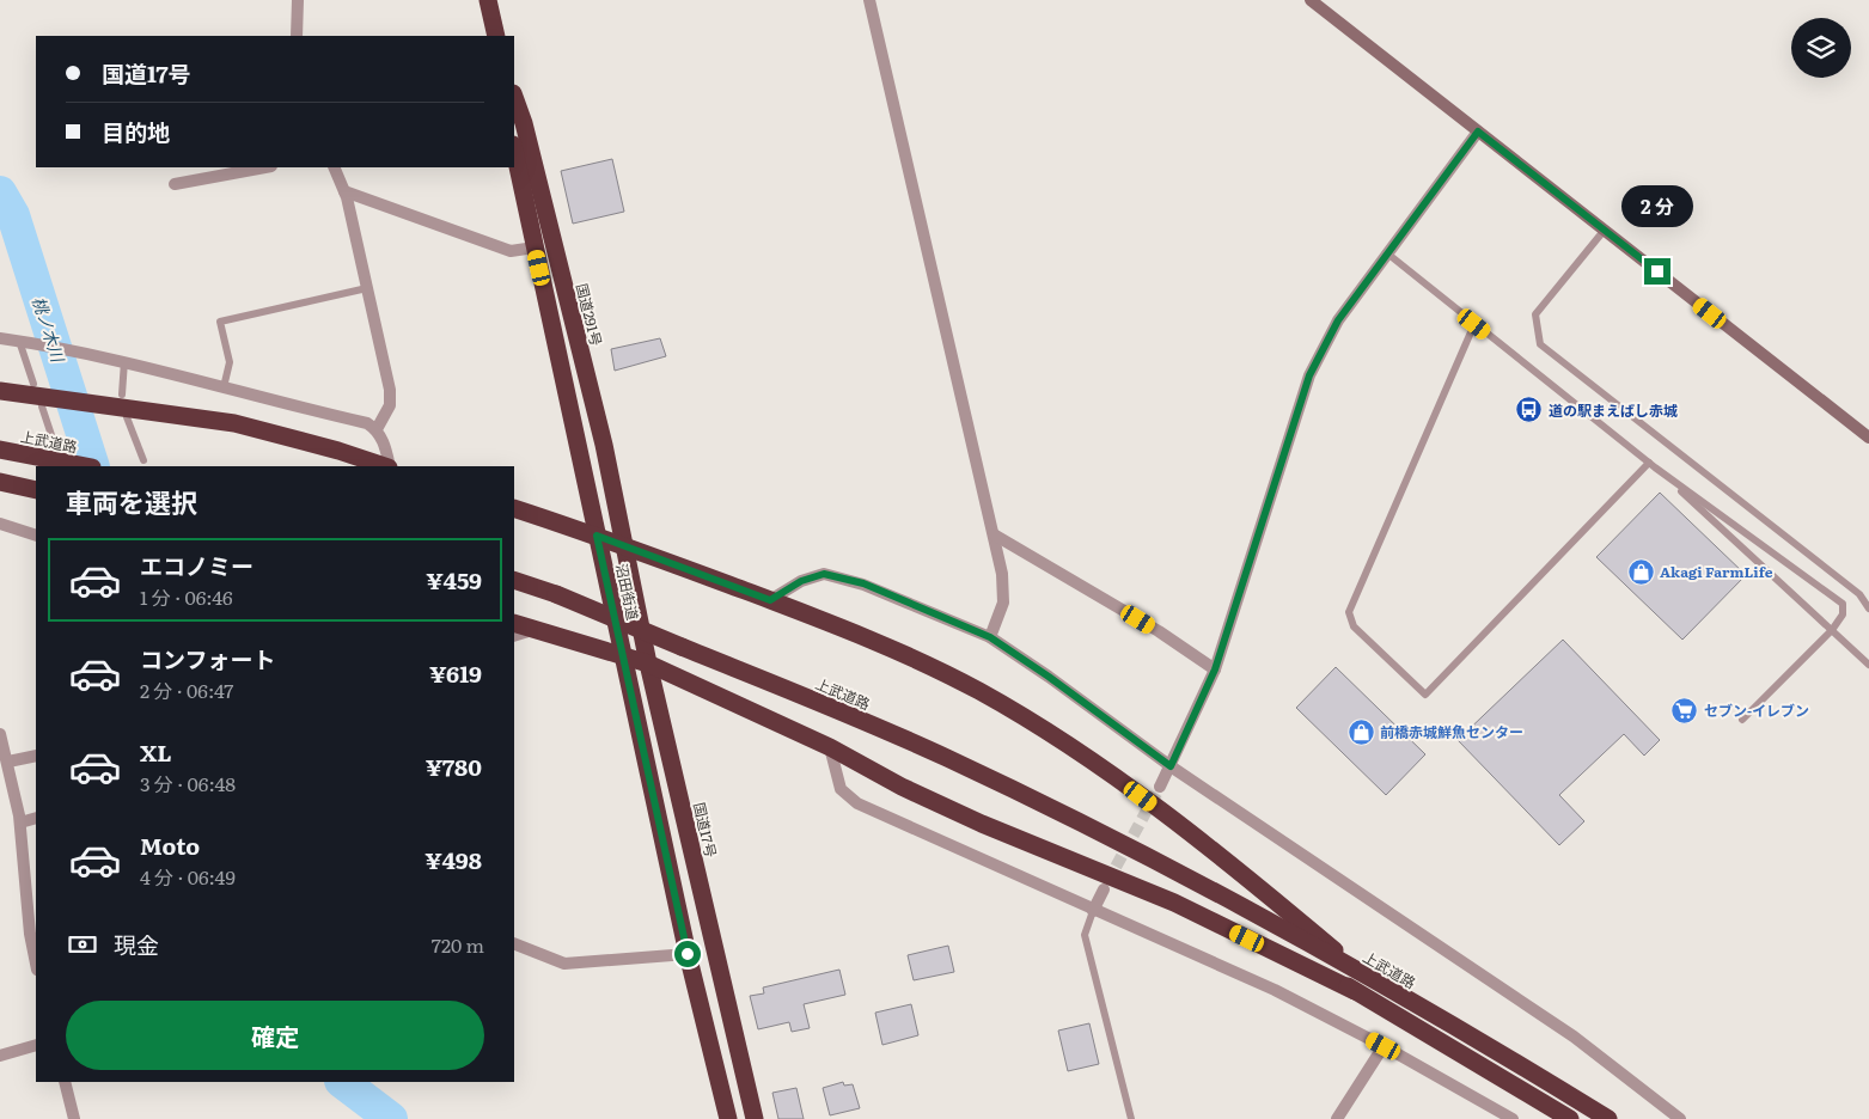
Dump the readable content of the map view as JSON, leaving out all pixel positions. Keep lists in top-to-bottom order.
{
  "streets": {
    "highway": [
      "国道291号",
      "上武道路",
      "沼田街道",
      "国道17号"
    ]
  },
  "crossings": [
    ["国道291号", "国道17号"]
  ],
  "water": ["桃ノ木川"],
  "places": {
    "bus stop": ["道の駅まえばし赤城"],
    "shop": ["Akagi FarmLife", "前橋赤城鮮魚センター"],
    "supermarket": ["セブン-イレブン"]
  },
  "page": {
    "banner": ["国道17号", "目的地"],
    "bubble": "2 分",
    "heading": "車両を選択",
    "list": [
      {
        "name": "エコノミー",
        "note": "1 分 · 06:46",
        "value": "¥459"
      },
      {
        "name": "コンフォート",
        "note": "2 分 · 06:47",
        "value": "¥619"
      },
      {
        "name": "XL",
        "note": "3 分 · 06:48",
        "value": "¥780"
      },
      {
        "name": "Moto",
        "note": "4 分 · 06:49",
        "value": "¥498"
      }
    ],
    "pay": ["現金", "720 m"],
    "buttons": "確定"
  }
}
